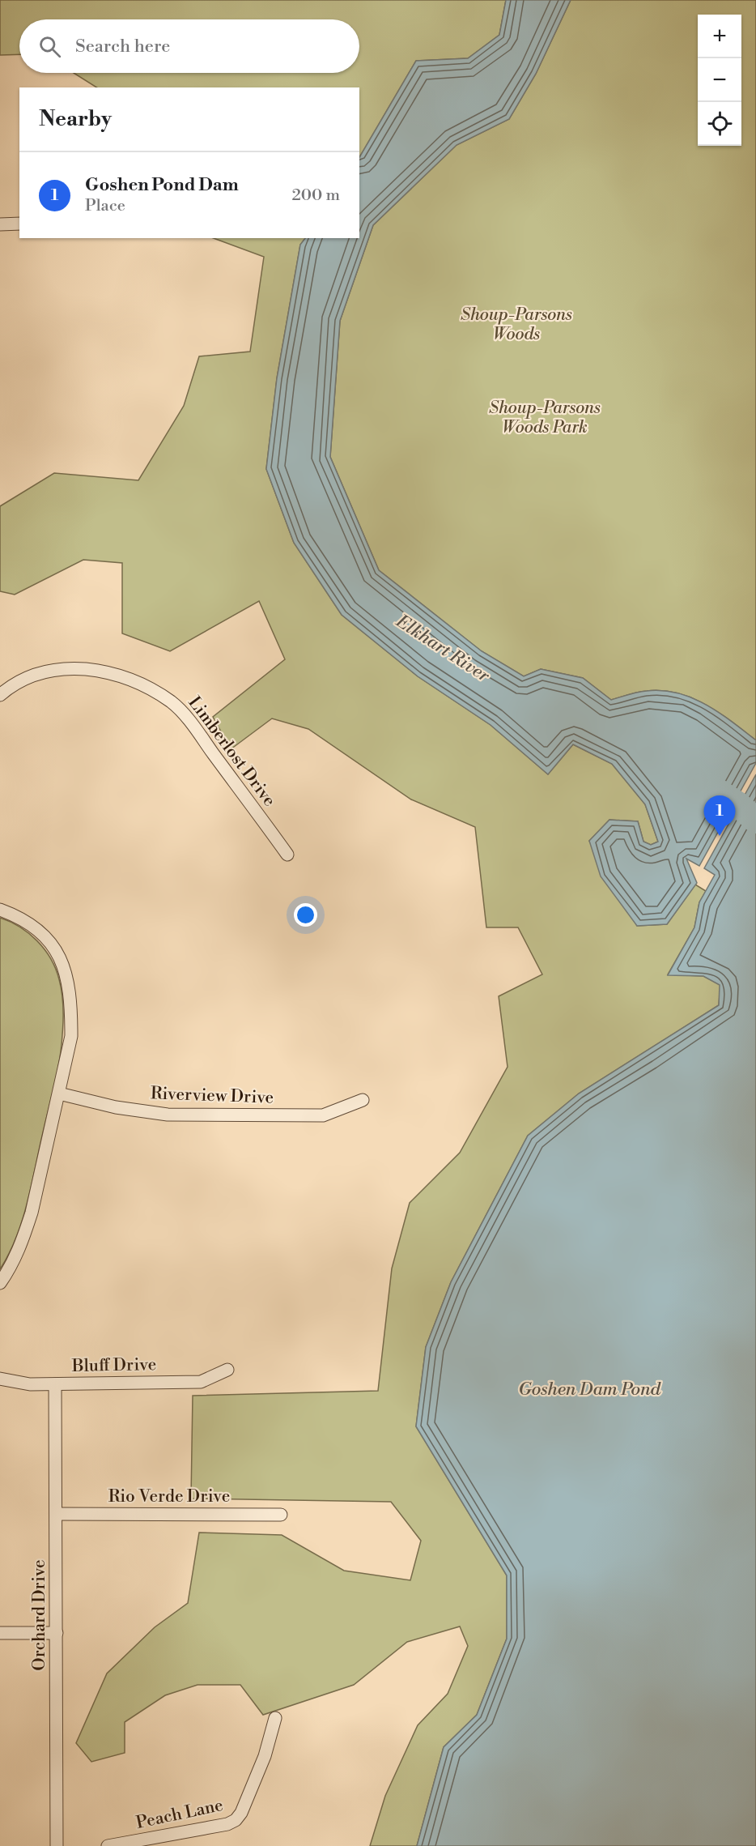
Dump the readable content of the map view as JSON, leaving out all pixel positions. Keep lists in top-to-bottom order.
{
  "streets": {
    "street": [
      "Limberlost Drive",
      "Riverview Drive",
      "Bluff Drive",
      "Rio Verde Drive",
      "Orchard Drive",
      "Peach Lane"
    ]
  },
  "crossings": [
    ["Bluff Drive", "Orchard Drive"],
    ["Rio Verde Drive", "Orchard Drive"]
  ],
  "water": ["Elkhart River", "Goshen Dam Pond"],
  "parks": ["Shoup-Parsons Woods", "Shoup-Parsons Woods Park"],
  "page": {
    "map_buttons": ["+", "−"],
    "search": "Search here",
    "heading": "Nearby",
    "list": [
      {
        "mark": "1",
        "name": "Goshen Pond Dam",
        "note": "Place",
        "value": "200 m"
      }
    ],
    "pins": "1"
  }
}
